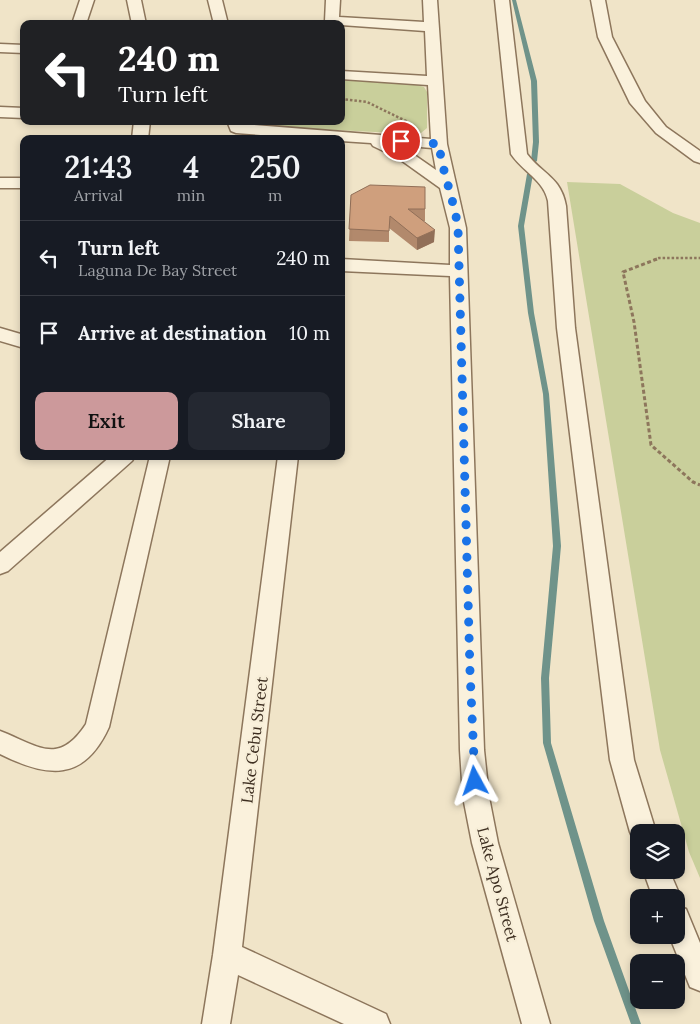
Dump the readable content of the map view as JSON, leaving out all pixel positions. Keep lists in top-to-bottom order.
{
  "streets": {
    "street": ["Lake Cebu Street", "Lake Apo Street"]
  },
  "page": {
    "turn": ["240 m", "Turn left"],
    "eta": [
      "21:43",
      "Arrival",
      "4",
      "min",
      "250",
      "m"
    ],
    "list": [
      {
        "name": "Turn left",
        "note": "Laguna De Bay Street",
        "value": "240 m"
      },
      {
        "name": "Arrive at destination",
        "value": "10 m"
      }
    ],
    "buttons": ["Exit", "Share"],
    "map_buttons": ["+", "−"]
  }
}
